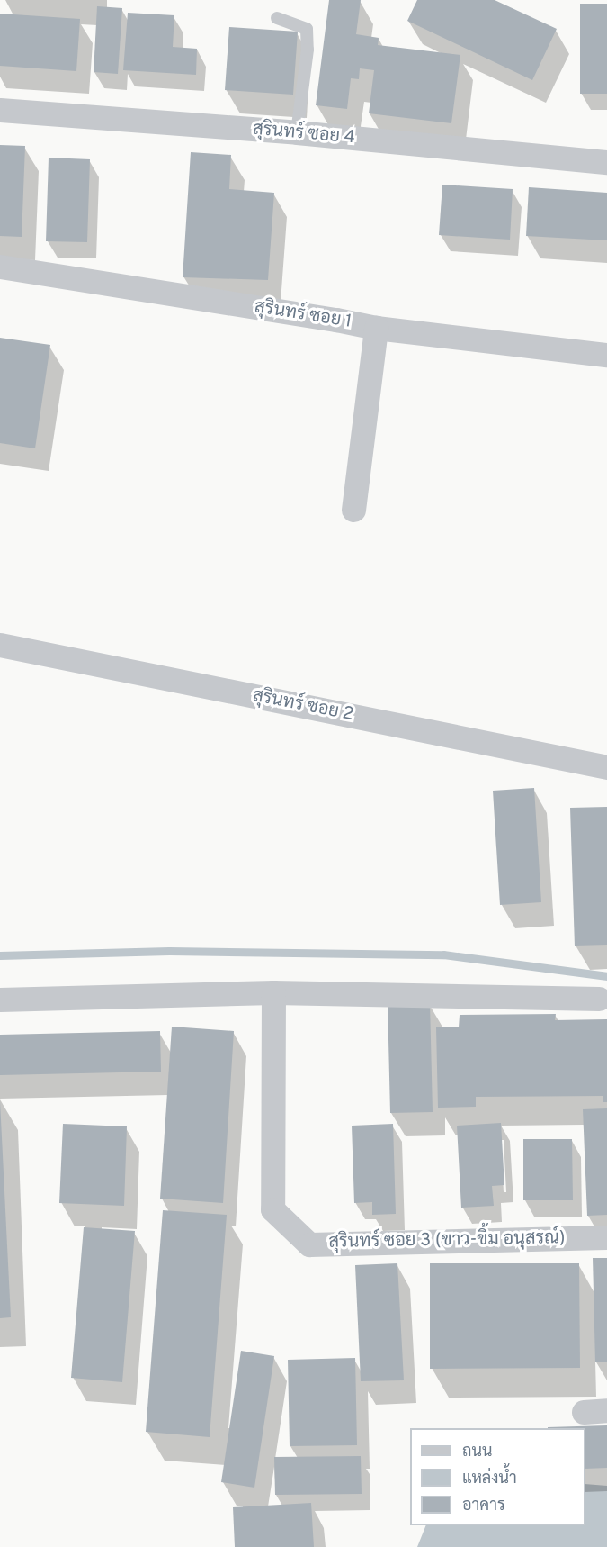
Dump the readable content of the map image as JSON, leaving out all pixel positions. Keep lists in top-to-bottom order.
{
  "streets": {
    "street": [
      "สุรินทร์ ซอย 4",
      "สุรินทร์ ซอย 1",
      "สุรินทร์ ซอย 2",
      "สุรินทร์ ซอย 3 (ขาว-ขิ้ม อนุสรณ์)"
    ]
  },
  "legend": ["ถนน", "แหล่งน้ำ", "อาคาร"]
}
